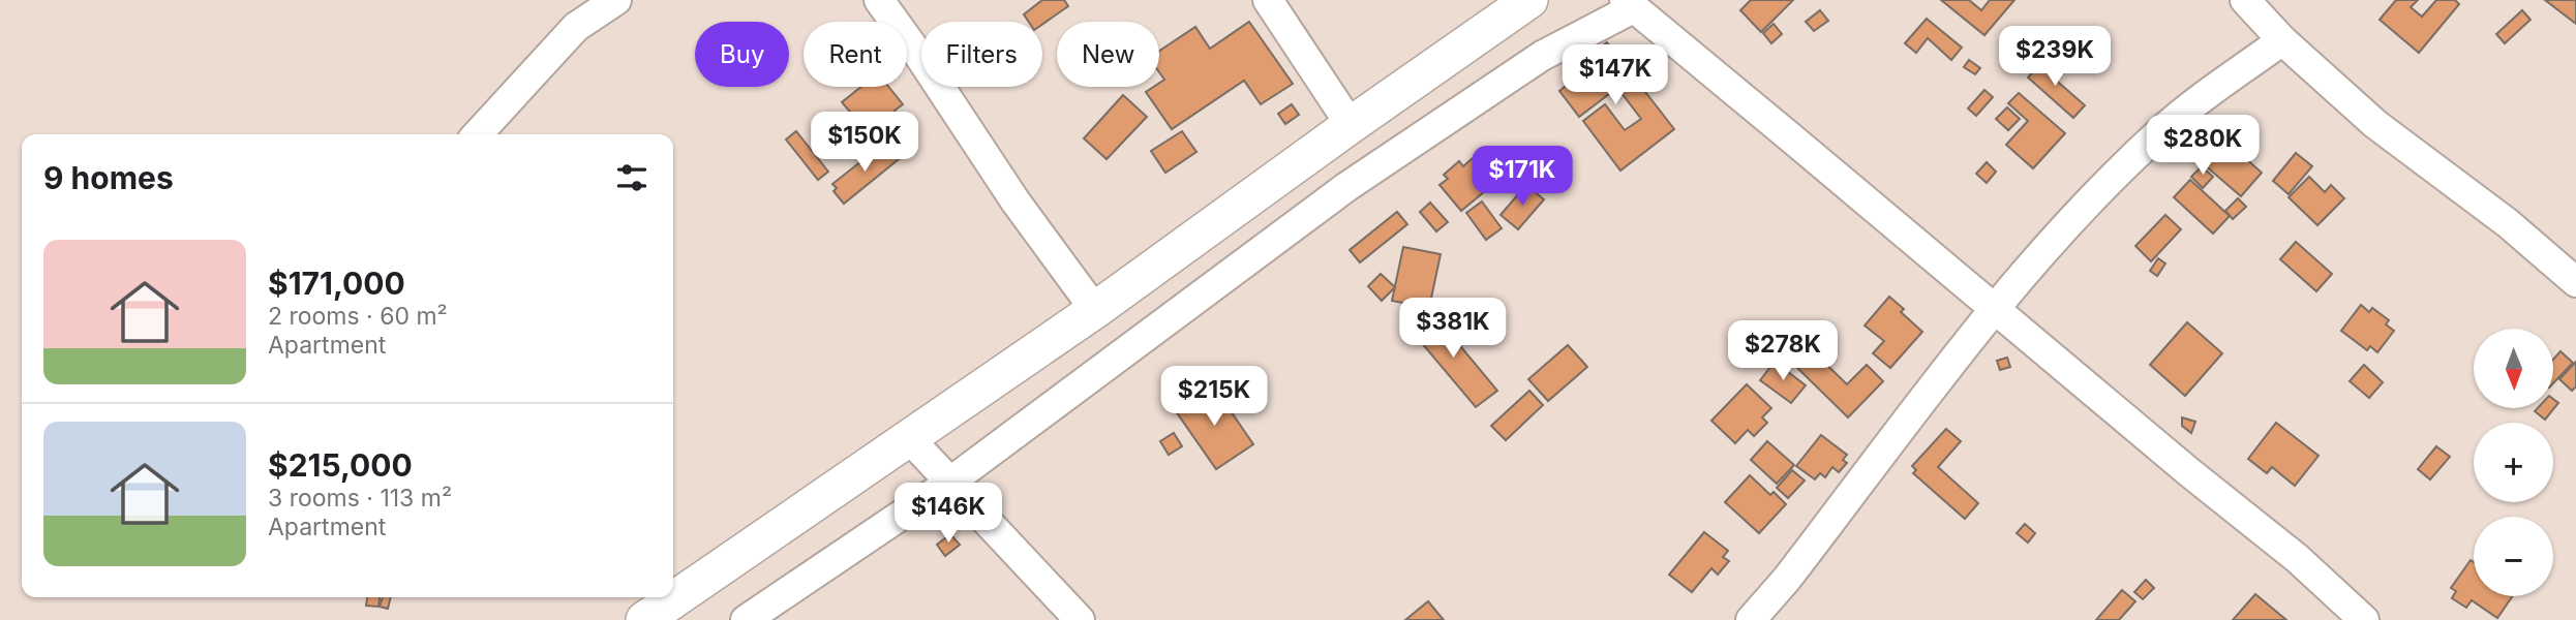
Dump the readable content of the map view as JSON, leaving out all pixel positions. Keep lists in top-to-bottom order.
{
  "north": "bottom",
  "page": {
    "chip": [
      "Buy",
      "Rent",
      "Filters",
      "New"
    ],
    "price": [
      "$239K",
      "$147K",
      "$150K",
      "$280K",
      "$171K",
      "$381K",
      "$278K",
      "$215K",
      "$146K"
    ],
    "heading": "9 homes",
    "list": [
      {
        "name": "$171,000",
        "note": "2 rooms · 60 m² · Apartment"
      },
      {
        "name": "$215,000",
        "note": "3 rooms · 113 m² · Apartment"
      }
    ],
    "map_buttons": ["+", "−"]
  }
}
